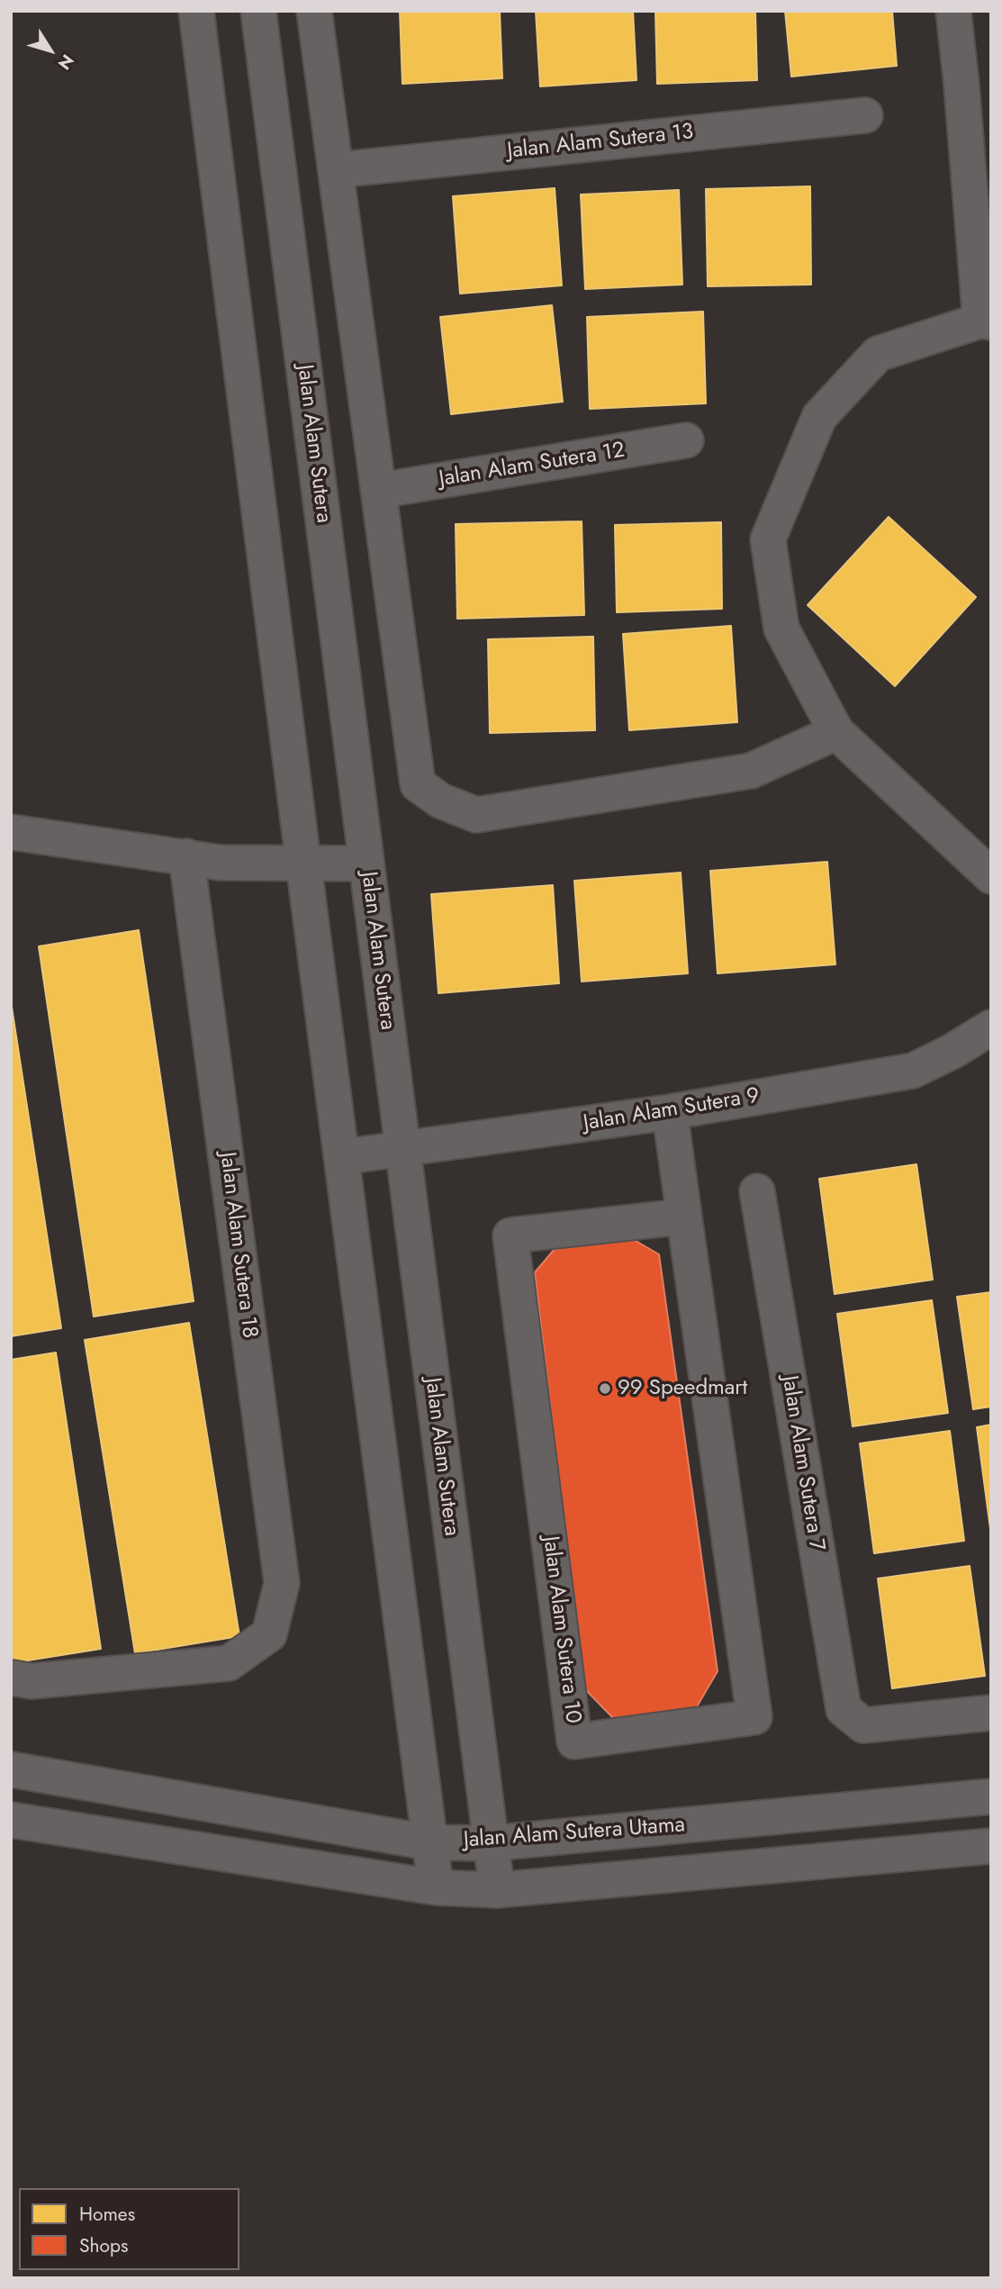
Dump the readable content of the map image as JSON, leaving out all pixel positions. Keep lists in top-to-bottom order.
{
  "streets": {
    "street": [
      "Jalan Alam Sutera 13",
      "Jalan Alam Sutera",
      "Jalan Alam Sutera 12",
      "Jalan Alam Sutera 9",
      "Jalan Alam Sutera 18",
      "Jalan Alam Sutera 7",
      "Jalan Alam Sutera 10",
      "Jalan Alam Sutera Utama"
    ]
  },
  "crossings": [
    ["Jalan Alam Sutera", "Jalan Alam Sutera 9"],
    ["Jalan Alam Sutera", "Jalan Alam Sutera Utama"],
    ["Jalan Alam Sutera 9", "Jalan Alam Sutera 10"]
  ],
  "places": ["99 Speedmart"],
  "legend": ["Homes", "Shops"],
  "north": "bottom right"
}
